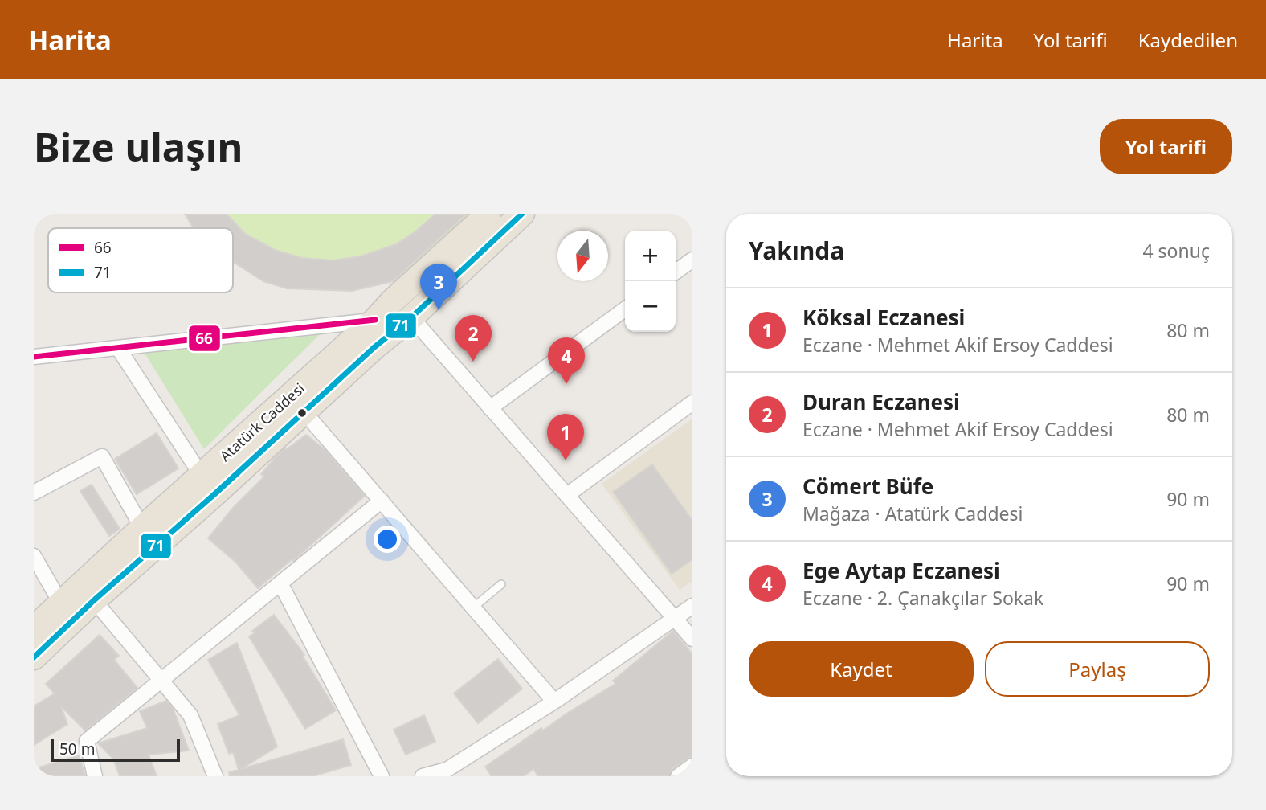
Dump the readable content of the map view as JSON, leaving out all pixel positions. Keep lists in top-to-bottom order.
{
  "streets": {
    "highway": ["Atatürk Caddesi"]
  },
  "lines": ["transit line 71", "transit line 66"],
  "legend": ["66", "71"],
  "scale_bar": "50 m",
  "north": "bottom",
  "page": {
    "header": "Harita",
    "nav": ["Harita", "Yol tarifi", "Kaydedilen"],
    "buttons": [
      "Yol tarifi",
      ["Kaydet", "Paylaş"]
    ],
    "title": "Bize ulaşın",
    "heading": ["Yakında", "4 sonuç"],
    "map_buttons": ["+", "−"],
    "pins": [
      "3",
      "2",
      "4",
      "1"
    ],
    "list": [
      {
        "mark": "1",
        "name": "Köksal Eczanesi",
        "note": "Eczane · Mehmet Akif Ersoy Caddesi",
        "value": "80 m"
      },
      {
        "mark": "2",
        "name": "Duran Eczanesi",
        "note": "Eczane · Mehmet Akif Ersoy Caddesi",
        "value": "80 m"
      },
      {
        "mark": "3",
        "name": "Cömert Büfe",
        "note": "Mağaza · Atatürk Caddesi",
        "value": "90 m"
      },
      {
        "mark": "4",
        "name": "Ege Aytap Eczanesi",
        "note": "Eczane · 2. Çanakçılar Sokak",
        "value": "90 m"
      }
    ],
    "scale": "50 m"
  }
}
